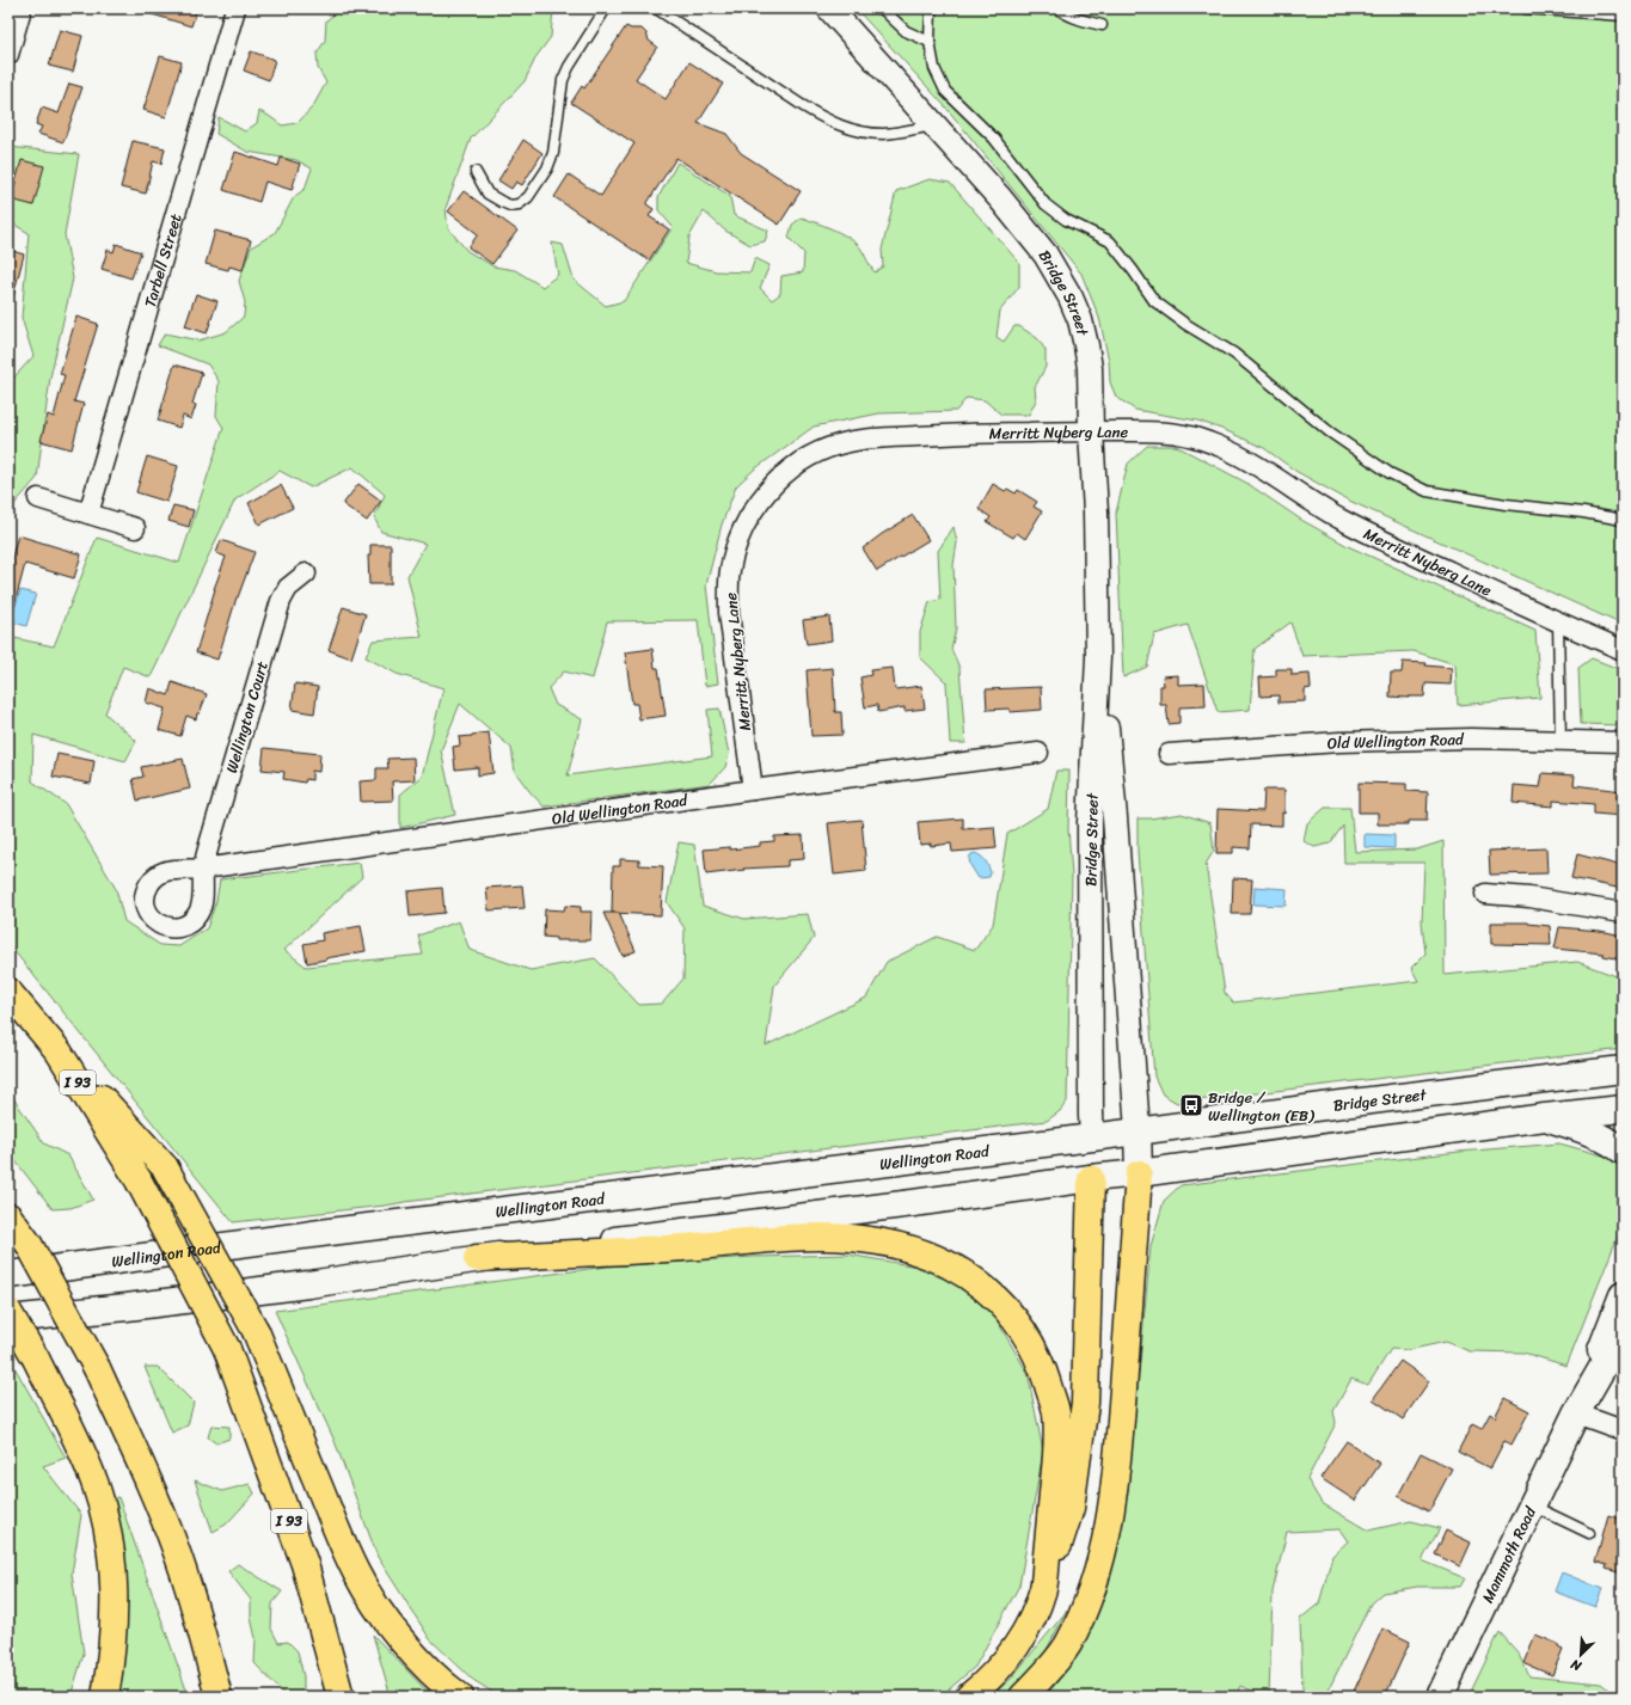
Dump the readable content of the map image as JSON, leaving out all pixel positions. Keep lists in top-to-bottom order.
{
  "streets": {
    "highway": ["I 93"],
    "main road": ["Bridge Street", "Wellington Road", "Mammoth Road"],
    "street": [
      "Tarbell Street",
      "Merritt Nyberg Lane",
      "Wellington Court",
      "Old Wellington Road"
    ]
  },
  "crossings": [
    ["Bridge Street", "Merritt Nyberg Lane"],
    ["Bridge Street", "Wellington Road"],
    ["Merritt Nyberg Lane", "Old Wellington Road"],
    ["Wellington Court", "Old Wellington Road"]
  ],
  "places": {
    "bus stop": ["Bridge / Wellington (EB)"]
  },
  "north": "bottom left"
}
